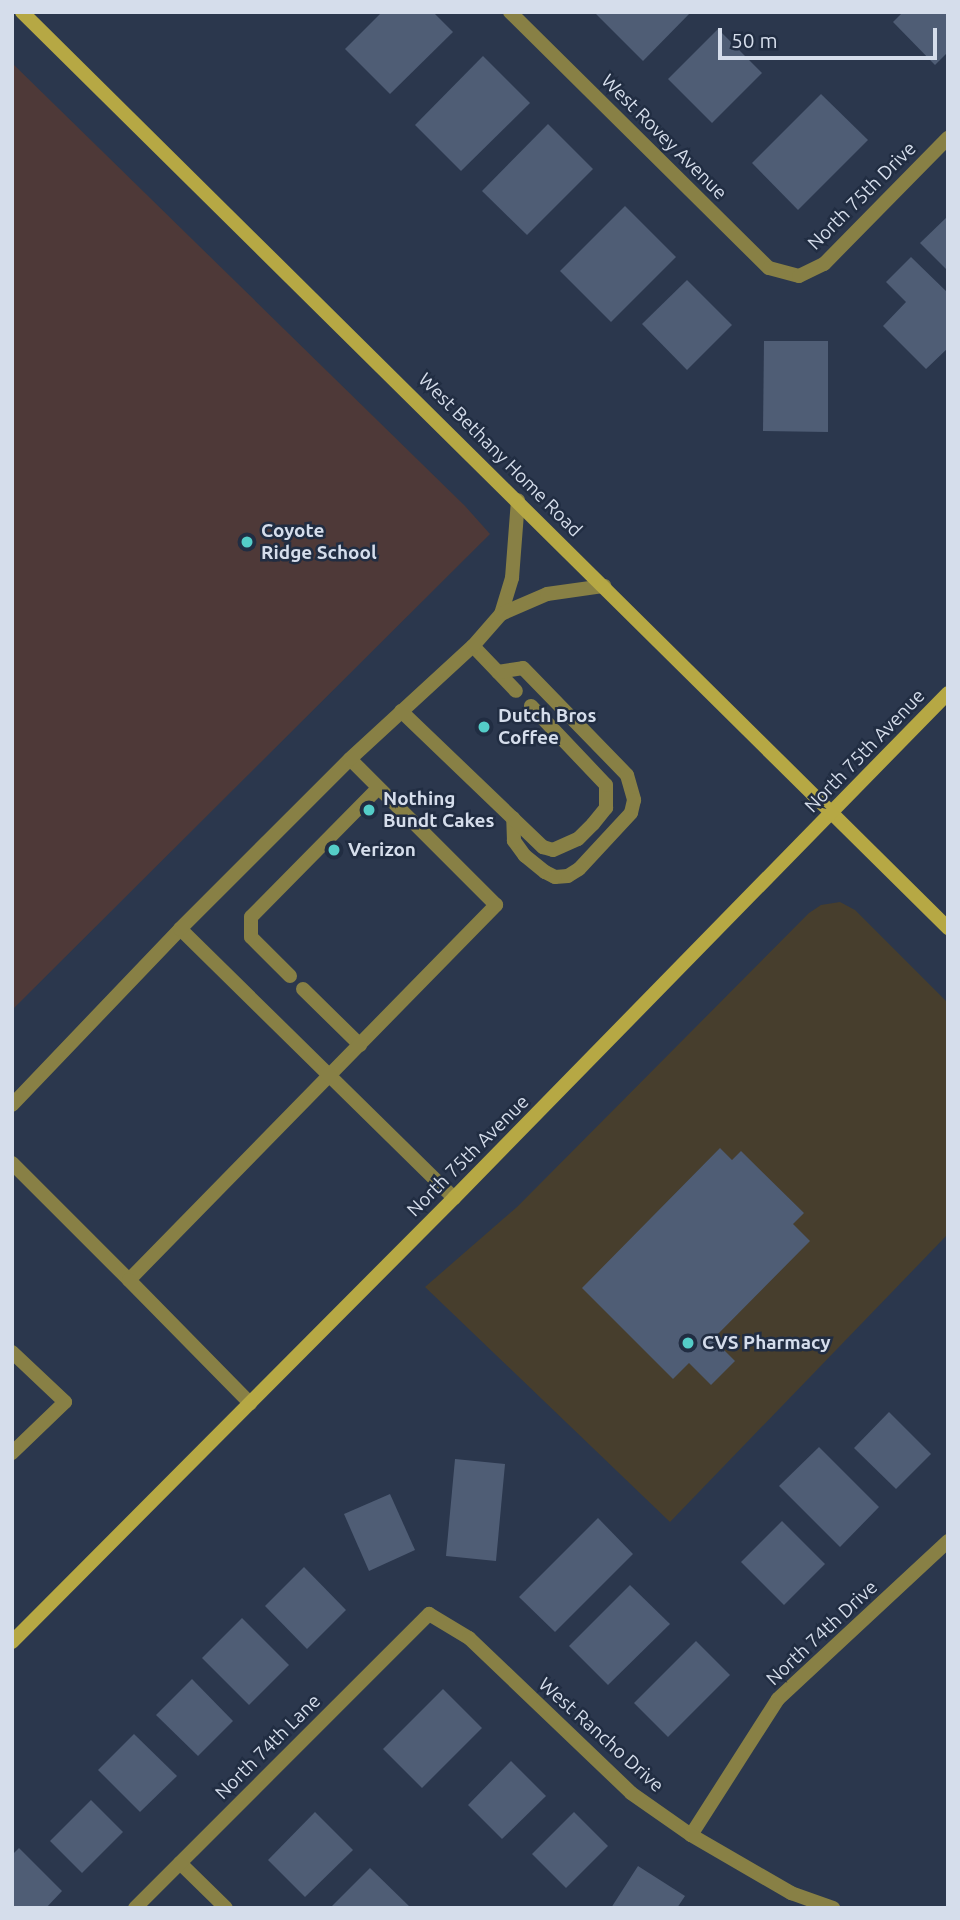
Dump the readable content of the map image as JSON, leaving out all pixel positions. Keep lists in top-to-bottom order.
{
  "streets": {
    "main road": ["West Bethany Home Road", "North 75th Avenue"],
    "street": [
      "West Rovey Avenue",
      "North 75th Drive",
      "North 74th Drive",
      "West Rancho Drive",
      "North 74th Lane"
    ]
  },
  "crossings": [
    ["West Rovey Avenue", "North 75th Drive"],
    ["West Bethany Home Road", "North 75th Avenue"],
    ["North 74th Drive", "West Rancho Drive"],
    ["West Rancho Drive", "North 74th Lane"]
  ],
  "places": [
    "Coyote Ridge School",
    "Dutch Bros Coffee",
    "Nothing Bundt Cakes",
    "Verizon",
    "CVS Pharmacy"
  ],
  "scale_bar": "50 m"
}
